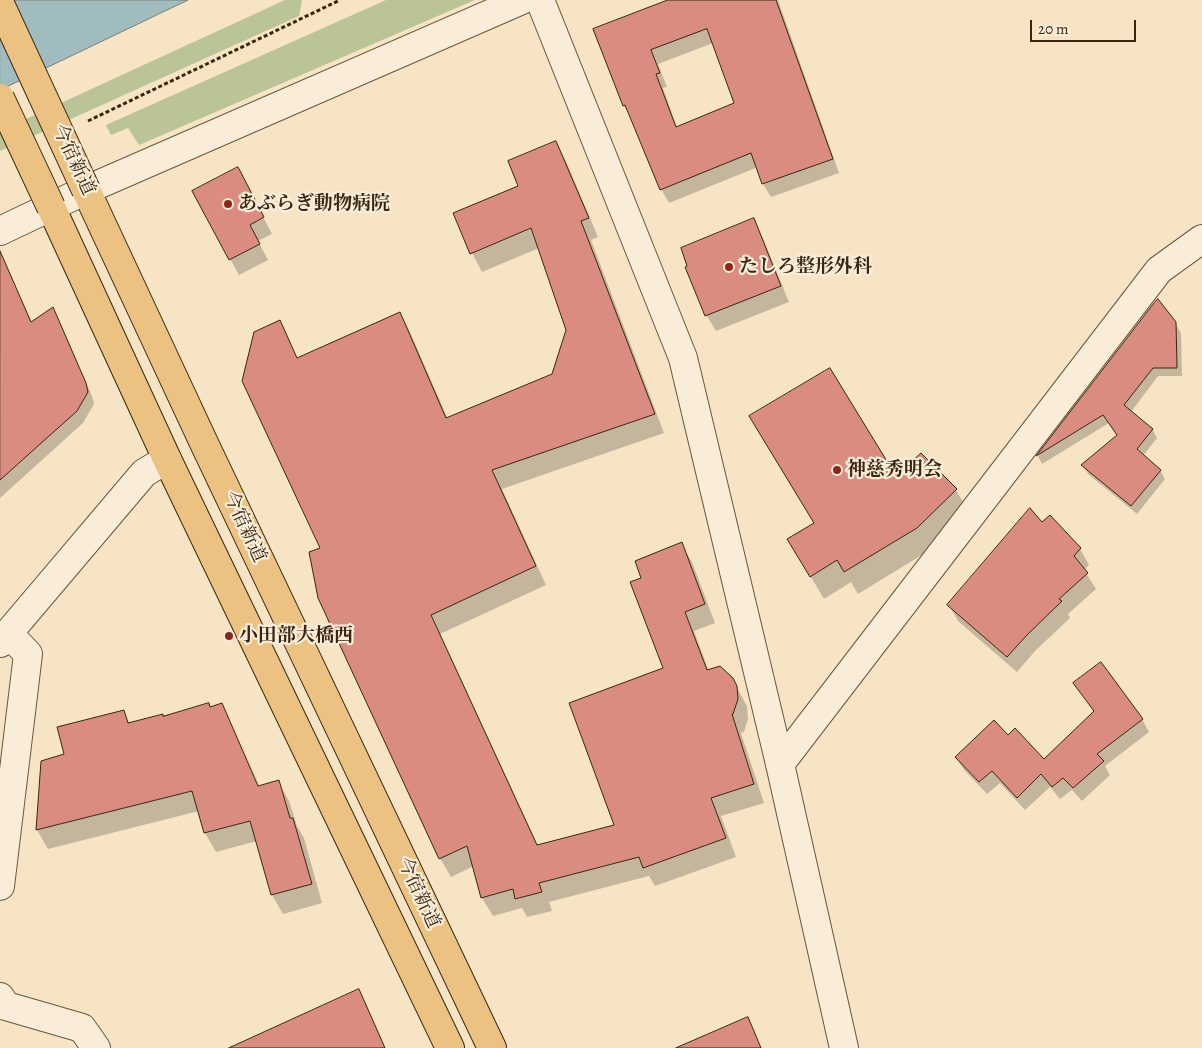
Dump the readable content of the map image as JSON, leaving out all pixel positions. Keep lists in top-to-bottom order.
{
  "streets": {
    "highway": ["今宿新道"]
  },
  "places": [
    "あぶらぎ動物病院",
    "たしろ整形外科",
    "神慈秀明会",
    "小田部大橋西"
  ],
  "scale_bar": "20 m"
}
